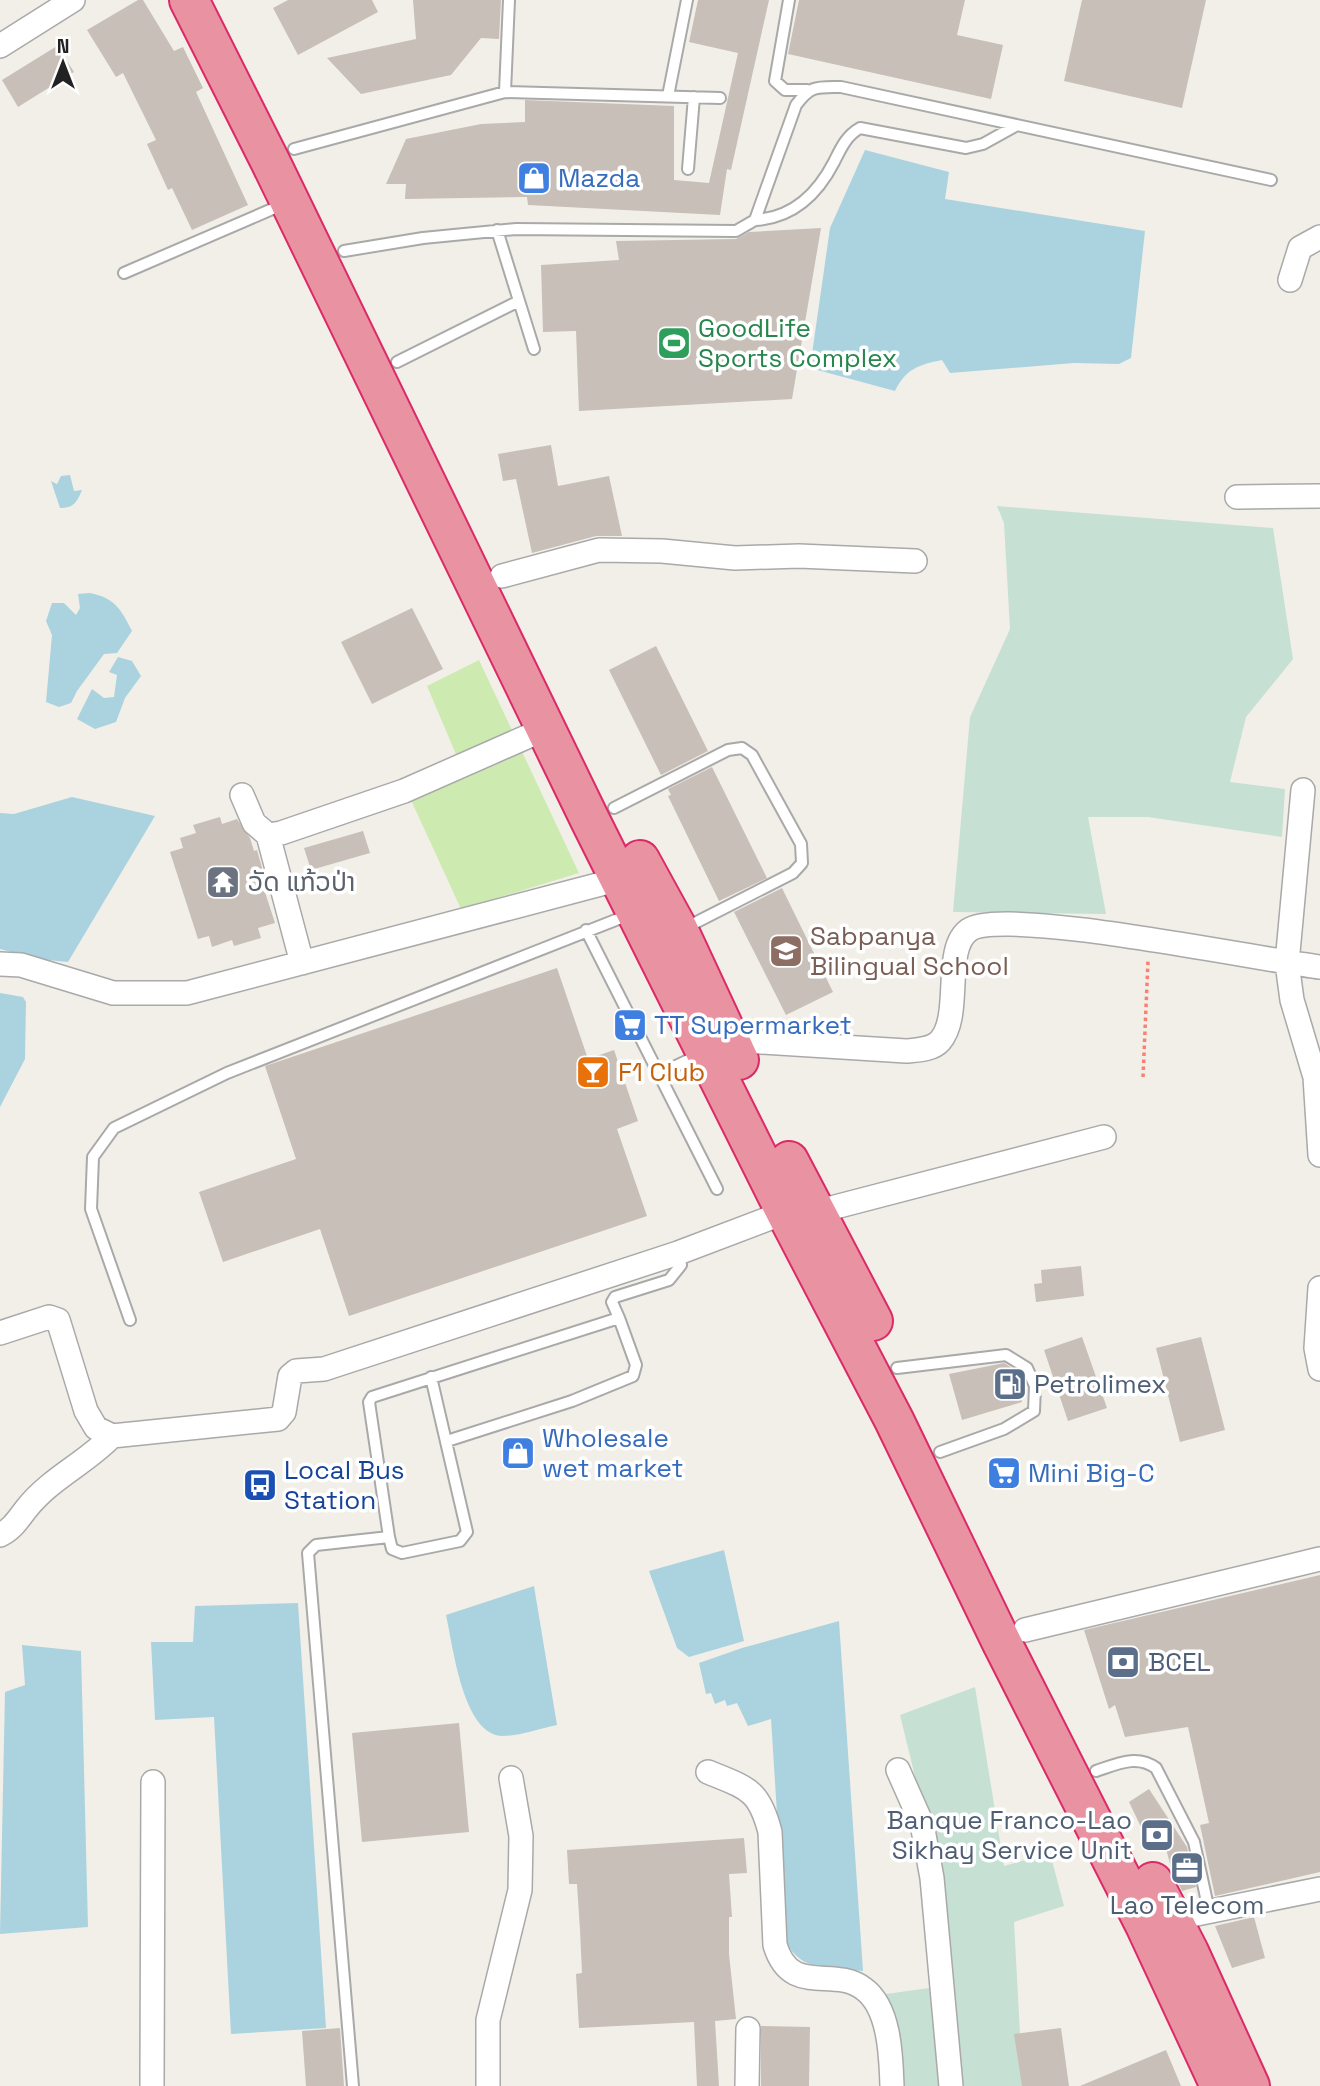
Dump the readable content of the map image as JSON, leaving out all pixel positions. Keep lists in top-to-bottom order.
{
  "places": {
    "shop": ["Mazda", "Wholesale wet market"],
    "sports": ["GoodLife Sports Complex"],
    "temple": ["ວັດ ແກ້ວປ່າ"],
    "school or university": ["Sabpanya Bilingual School"],
    "supermarket": ["TT Supermarket", "Mini Big-C"],
    "bar": ["F1 Club"],
    "fuel station": ["Petrolimex"],
    "bus stop": ["Local Bus Station"],
    "bank": ["BCEL", "Banque Franco-Lao Sikhay Service Unit"],
    "office": ["Lao Telecom"]
  },
  "north": "top"
}
